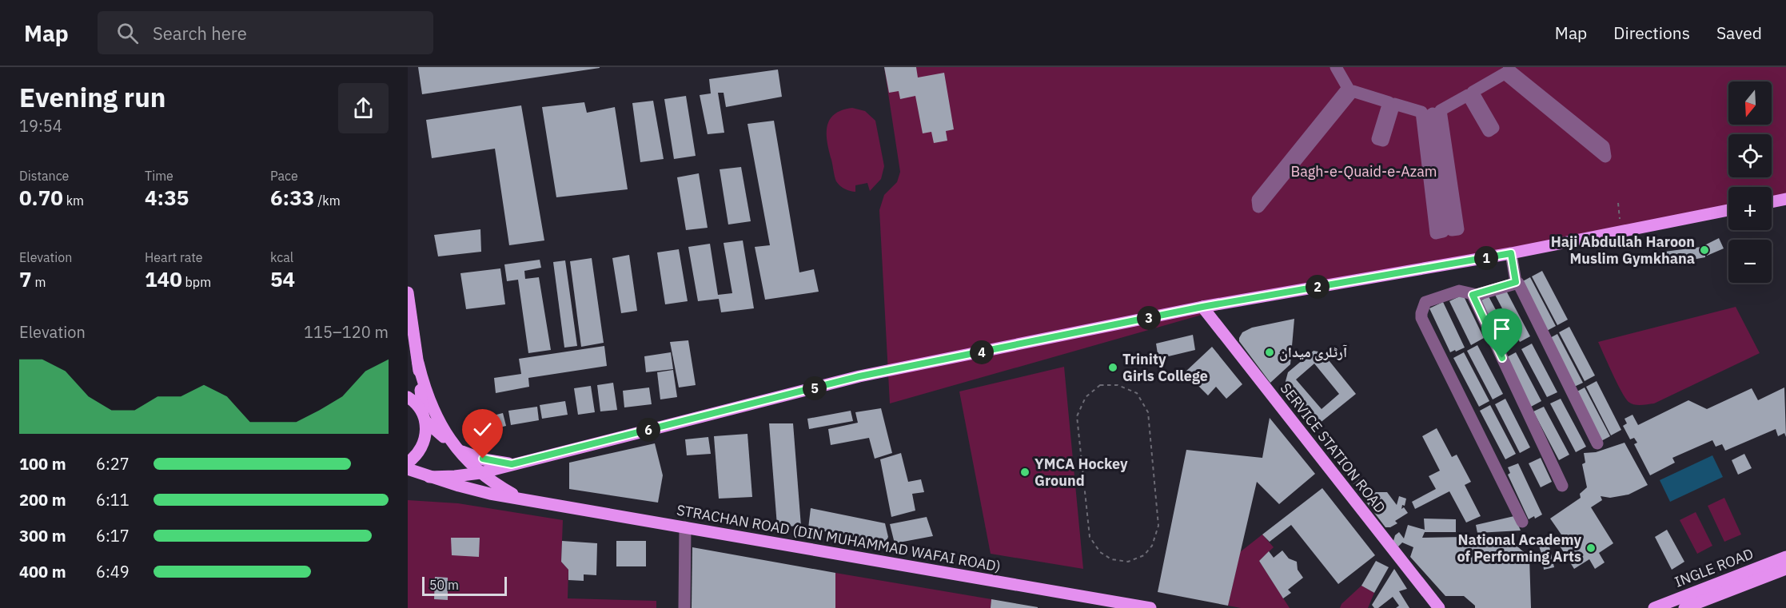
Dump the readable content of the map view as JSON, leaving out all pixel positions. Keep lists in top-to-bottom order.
{
  "streets": {
    "main road": ["SERVICE STATION ROAD", "STRACHAN ROAD (DIN MUHAMMAD WAFAI ROAD)", "INGLE ROAD"]
  },
  "parks": ["Bagh-e-Quaid-e-Azam"],
  "places": [
    "Haji Abdullah Haroon Muslim Gymkhana",
    "آرٹلری میدان",
    "Trinity Girls College",
    "YMCA Hockey Ground",
    "National Academy of Performing Arts"
  ],
  "scale_bar": "50 m",
  "north": "bottom",
  "page": {
    "header": "Map",
    "search": "Search here",
    "nav": ["Map", "Directions", "Saved"],
    "heading": ["Evening run", "19:54"],
    "map_buttons": ["+", "−"],
    "stats": [
      ["Distance", "0.70 km"],
      ["Time", "4:35"],
      ["Pace", "6:33 /km"],
      ["Elevation", "7 m"],
      ["Heart rate", "140 bpm"],
      ["kcal", "54"]
    ],
    "pins": [
      "1",
      "2",
      "3",
      "4",
      "5",
      "6"
    ],
    "chart": ["Elevation", "115–120 m"],
    "list": [
      {
        "name": "100 m",
        "note": "6:27"
      },
      {
        "name": "200 m",
        "note": "6:11"
      },
      {
        "name": "300 m",
        "note": "6:17"
      },
      {
        "name": "400 m",
        "note": "6:49"
      }
    ],
    "scale": "50 m"
  }
}
